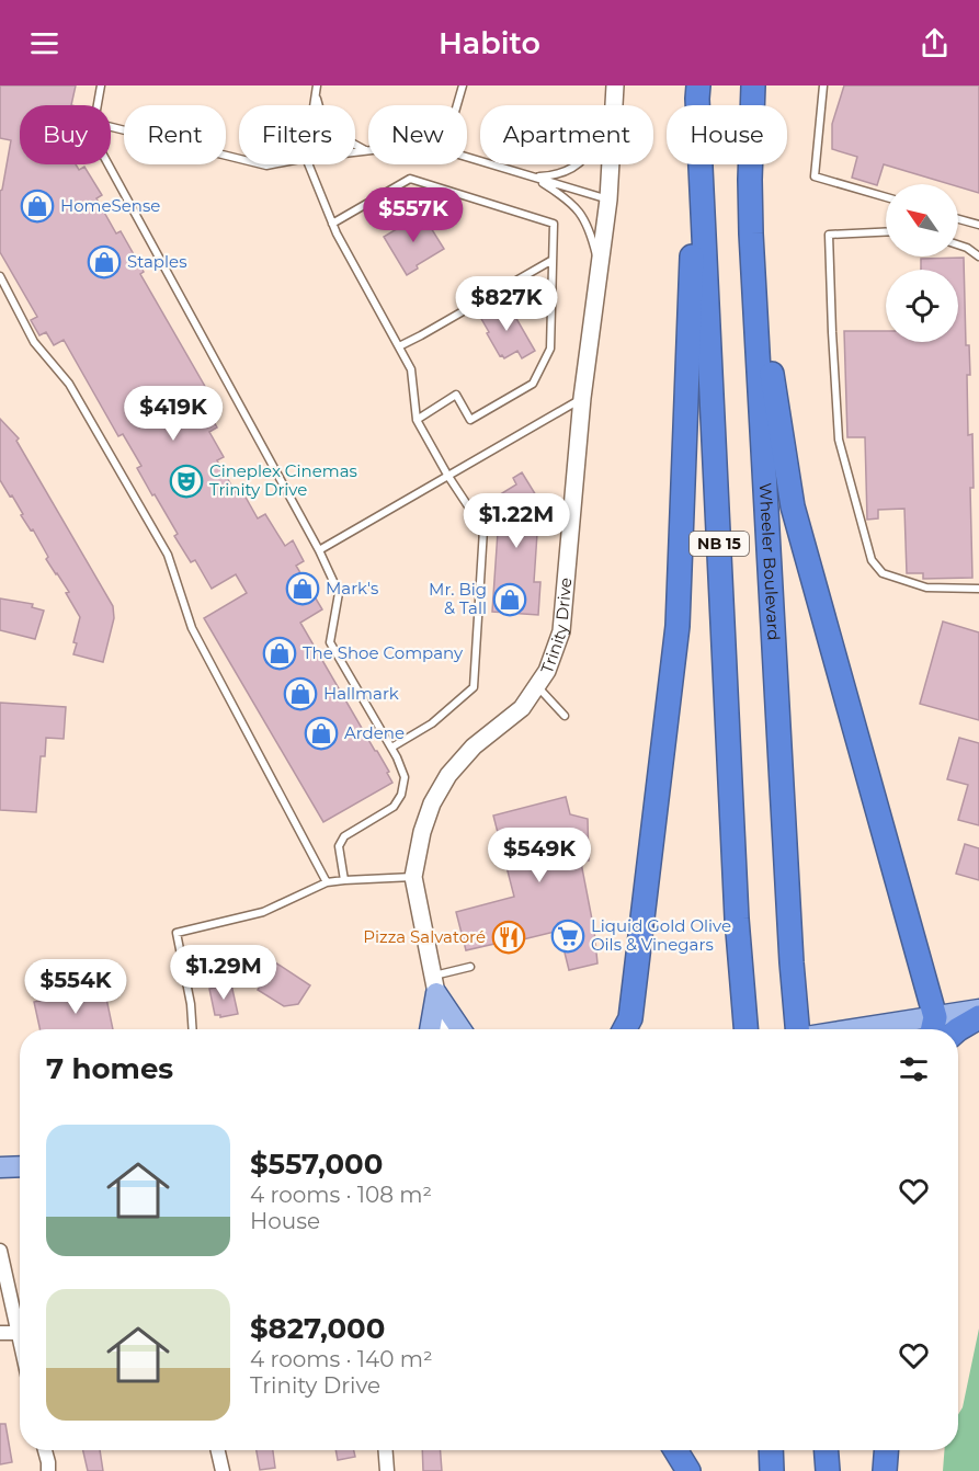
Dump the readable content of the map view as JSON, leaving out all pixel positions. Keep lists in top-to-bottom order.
{
  "streets": {
    "highway": ["NB 15", "Wheeler Boulevard"],
    "street": ["Trinity Drive"]
  },
  "places": {
    "shop": [
      "HomeSense",
      "Staples",
      "Mark's",
      "Mr. Big & Tall",
      "The Shoe Company",
      "Hallmark",
      "Ardene"
    ],
    "theatre": ["Cineplex Cinemas Trinity Drive"],
    "supermarket": ["Liquid Gold Olive Oils & Vinegars"],
    "restaurant": ["Pizza Salvatoré"]
  },
  "north": "top left",
  "page": {
    "header": "Habito",
    "chip": [
      "Buy",
      "Rent",
      "Filters",
      "New",
      "Apartment",
      "House"
    ],
    "price": [
      "$557K",
      "$827K",
      "$419K",
      "$1.22M",
      "$549K",
      "$1.29M",
      "$554K"
    ],
    "heading": "7 homes",
    "list": [
      {
        "name": "$557,000",
        "note": "4 rooms · 108 m² · House"
      },
      {
        "name": "$827,000",
        "note": "4 rooms · 140 m² · Trinity Drive"
      }
    ]
  }
}
